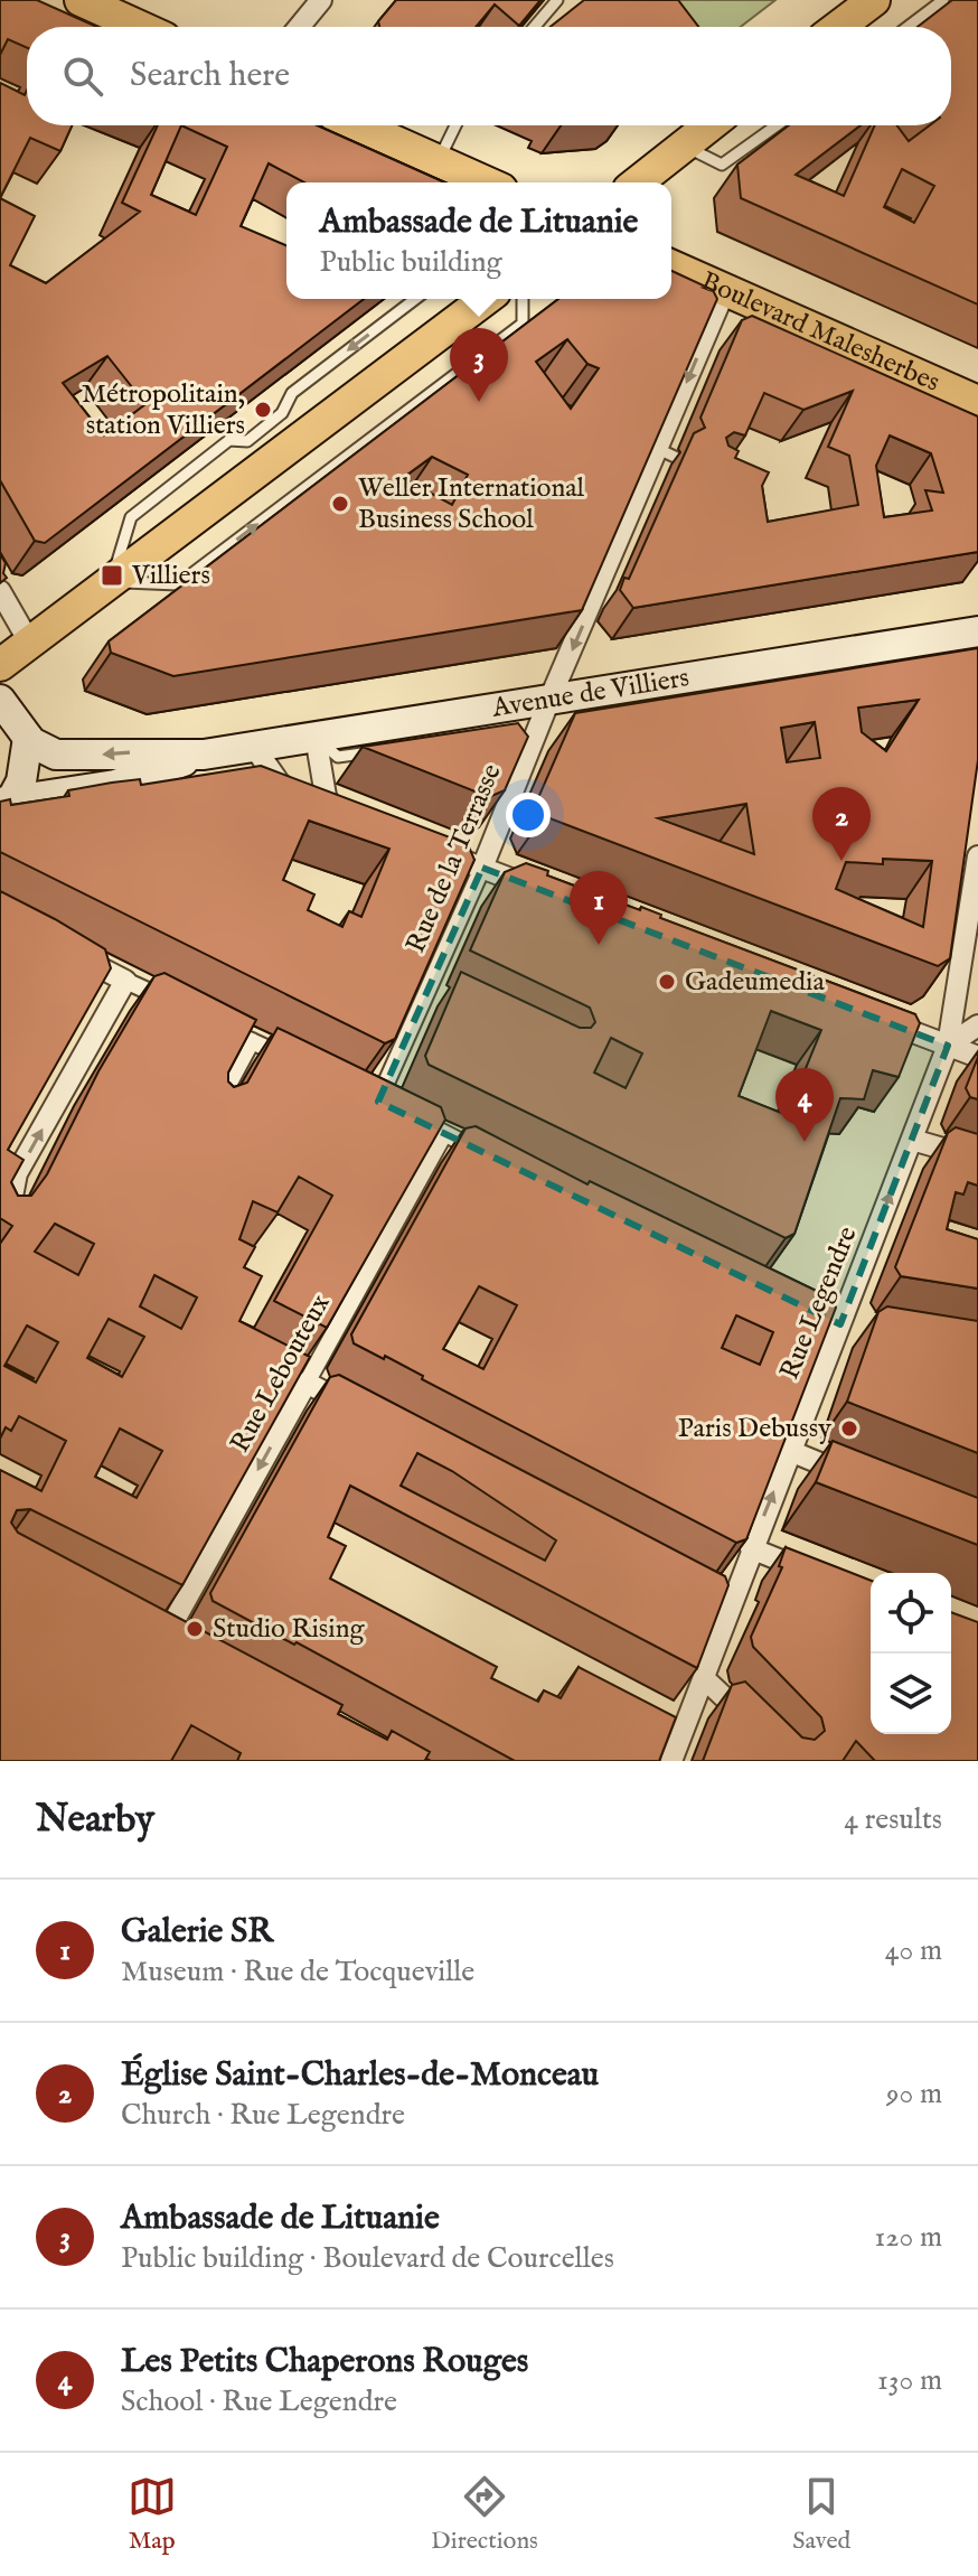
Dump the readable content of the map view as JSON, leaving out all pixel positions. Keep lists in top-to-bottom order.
{
  "streets": {
    "main road": ["Boulevard Malesherbes", "Avenue de Villiers"],
    "street": ["Rue de la Terrasse", "Rue Legendre", "Rue Lebouteux"]
  },
  "crossings": [
    ["Boulevard Malesherbes", "Rue de la Terrasse"],
    ["Avenue de Villiers", "Rue de la Terrasse"]
  ],
  "one_way": ["Rue de la Terrasse", "Rue Lebouteux"],
  "places": {
    "other": [
      "Métropolitain, station Villiers",
      "Weller International Business School",
      "Gadeumedia",
      "Paris Debussy",
      "Studio Rising"
    ],
    "transit": ["Villiers"]
  },
  "page": {
    "search": "Search here",
    "popup": ["Ambassade de Lituanie", "Public building"],
    "pins": [
      "3",
      "2",
      "1",
      "4"
    ],
    "heading": ["Nearby", "4 results"],
    "list": [
      {
        "mark": "1",
        "name": "Galerie SR",
        "note": "Museum · Rue de Tocqueville",
        "value": "40 m"
      },
      {
        "mark": "2",
        "name": "Église Saint-Charles-de-Monceau",
        "note": "Church · Rue Legendre",
        "value": "90 m"
      },
      {
        "mark": "3",
        "name": "Ambassade de Lituanie",
        "note": "Public building · Boulevard de Courcelles",
        "value": "120 m"
      },
      {
        "mark": "4",
        "name": "Les Petits Chaperons Rouges",
        "note": "School · Rue Legendre",
        "value": "130 m"
      }
    ],
    "nav": ["Map", "Directions", "Saved"]
  }
}
